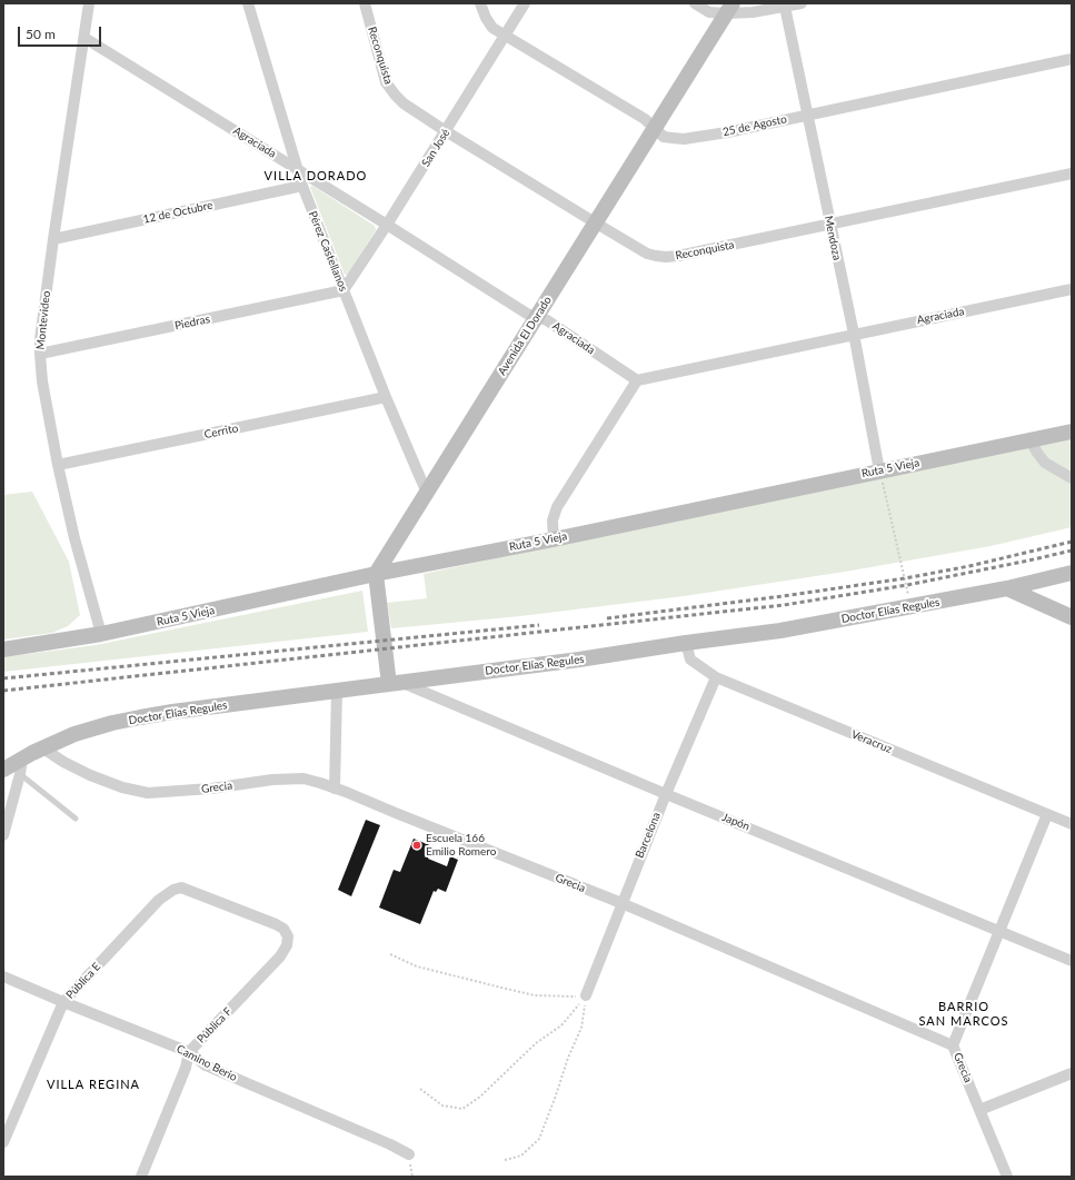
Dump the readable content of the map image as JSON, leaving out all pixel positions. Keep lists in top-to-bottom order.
{
  "streets": {
    "street": [
      "Reconquista",
      "25 de Agosto",
      "Agraciada",
      "San José",
      "12 de Octubre",
      "Mendoza",
      "Pérez Castellanos",
      "Montevideo",
      "Piedras",
      "Avenida El Dorado",
      "Cerrito",
      "Ruta 5 Vieja",
      "Doctor Elías Regules",
      "Veracruz",
      "Grecia",
      "Japón",
      "Barcelona",
      "Pública E",
      "Pública F",
      "Camino Berio"
    ]
  },
  "crossings": [
    ["Reconquista", "San José"],
    ["Reconquista", "Mendoza"],
    ["Reconquista", "Avenida El Dorado"],
    ["25 de Agosto", "San José"],
    ["25 de Agosto", "Mendoza"],
    ["25 de Agosto", "Avenida El Dorado"],
    ["Agraciada", "San José"],
    ["Agraciada", "Mendoza"],
    ["Agraciada", "Pérez Castellanos"],
    ["Agraciada", "Montevideo"],
    ["Agraciada", "Avenida El Dorado"],
    ["San José", "Pérez Castellanos"],
    ["San José", "Piedras"],
    ["12 de Octubre", "Pérez Castellanos"],
    ["12 de Octubre", "Montevideo"],
    ["Mendoza", "Ruta 5 Vieja"],
    ["Pérez Castellanos", "Piedras"],
    ["Pérez Castellanos", "Avenida El Dorado"],
    ["Pérez Castellanos", "Cerrito"],
    ["Montevideo", "Piedras"],
    ["Montevideo", "Cerrito"],
    ["Montevideo", "Ruta 5 Vieja"],
    ["Avenida El Dorado", "Ruta 5 Vieja"],
    ["Doctor Elías Regules", "Veracruz"],
    ["Doctor Elías Regules", "Grecia"],
    ["Doctor Elías Regules", "Japón"],
    ["Veracruz", "Barcelona"],
    ["Grecia", "Barcelona"],
    ["Japón", "Barcelona"],
    ["Pública E", "Pública F"],
    ["Pública E", "Camino Berio"],
    ["Pública F", "Camino Berio"]
  ],
  "districts": ["VILLA DORADO", "BARRIO SAN MARCOS", "VILLA REGINA"],
  "places": ["Escuela 166 Emilio Romero"],
  "scale_bar": "50 m"
}
